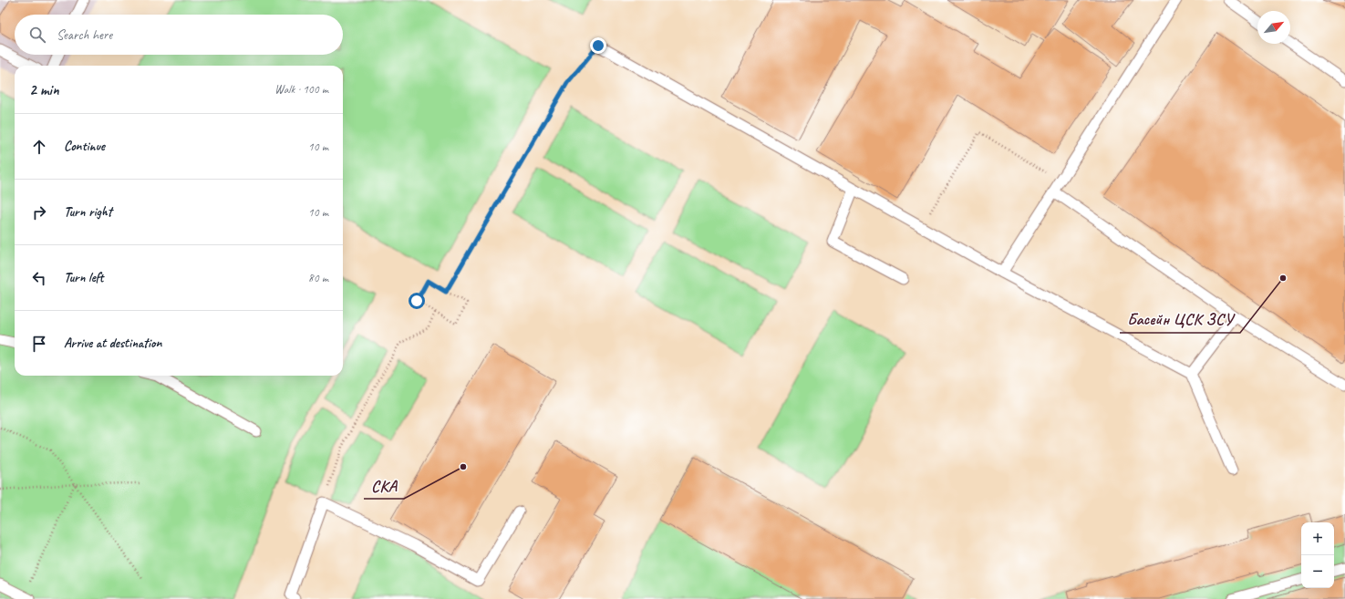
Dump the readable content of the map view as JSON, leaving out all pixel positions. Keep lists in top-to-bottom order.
{
  "places": ["Басейн ЦСК ЗСУ", "СКА"],
  "north": "top right",
  "page": {
    "search": "Search here",
    "heading": ["2 min", "Walk · 100 m"],
    "list": [
      ["Continue", "10 m"],
      ["Turn right", "10 m"],
      ["Turn left", "80 m"],
      "Arrive at destination"
    ],
    "map_buttons": ["+", "−"]
  }
}
